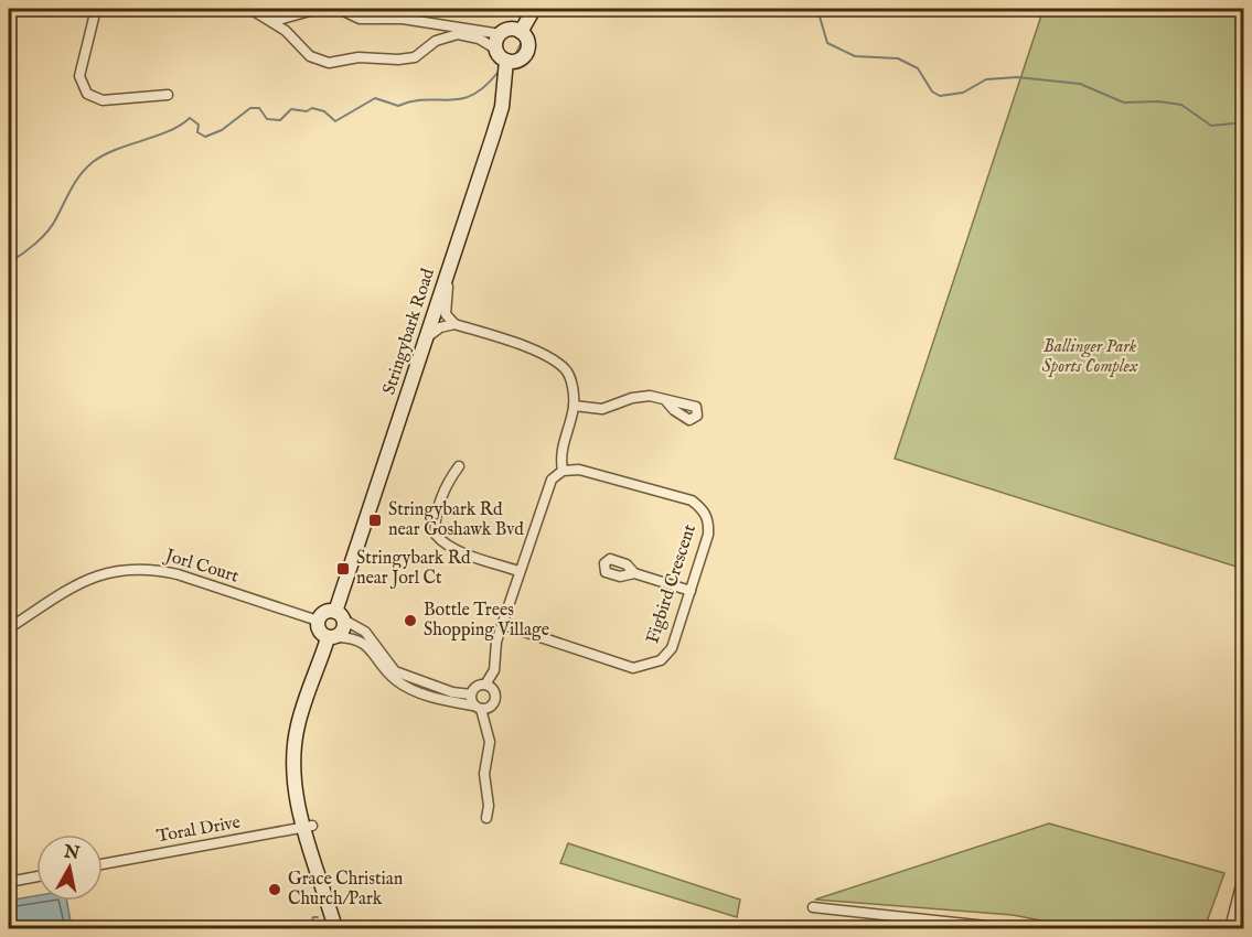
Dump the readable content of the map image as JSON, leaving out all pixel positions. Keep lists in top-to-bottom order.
{
  "streets": {
    "street": [
      "Stringybark Road",
      "Jorl Court",
      "Figbird Crescent",
      "Toral Drive"
    ]
  },
  "crossings": [
    ["Stringybark Road", "Jorl Court"]
  ],
  "parks": ["Ballinger Park Sports Complex"],
  "places": {
    "transit": ["Stringybark Rd near Goshawk Bvd", "Stringybark Rd near Jorl Ct"],
    "other": ["Bottle Trees Shopping Village", "Grace Christian Church/Park"]
  },
  "north": "top"
}
